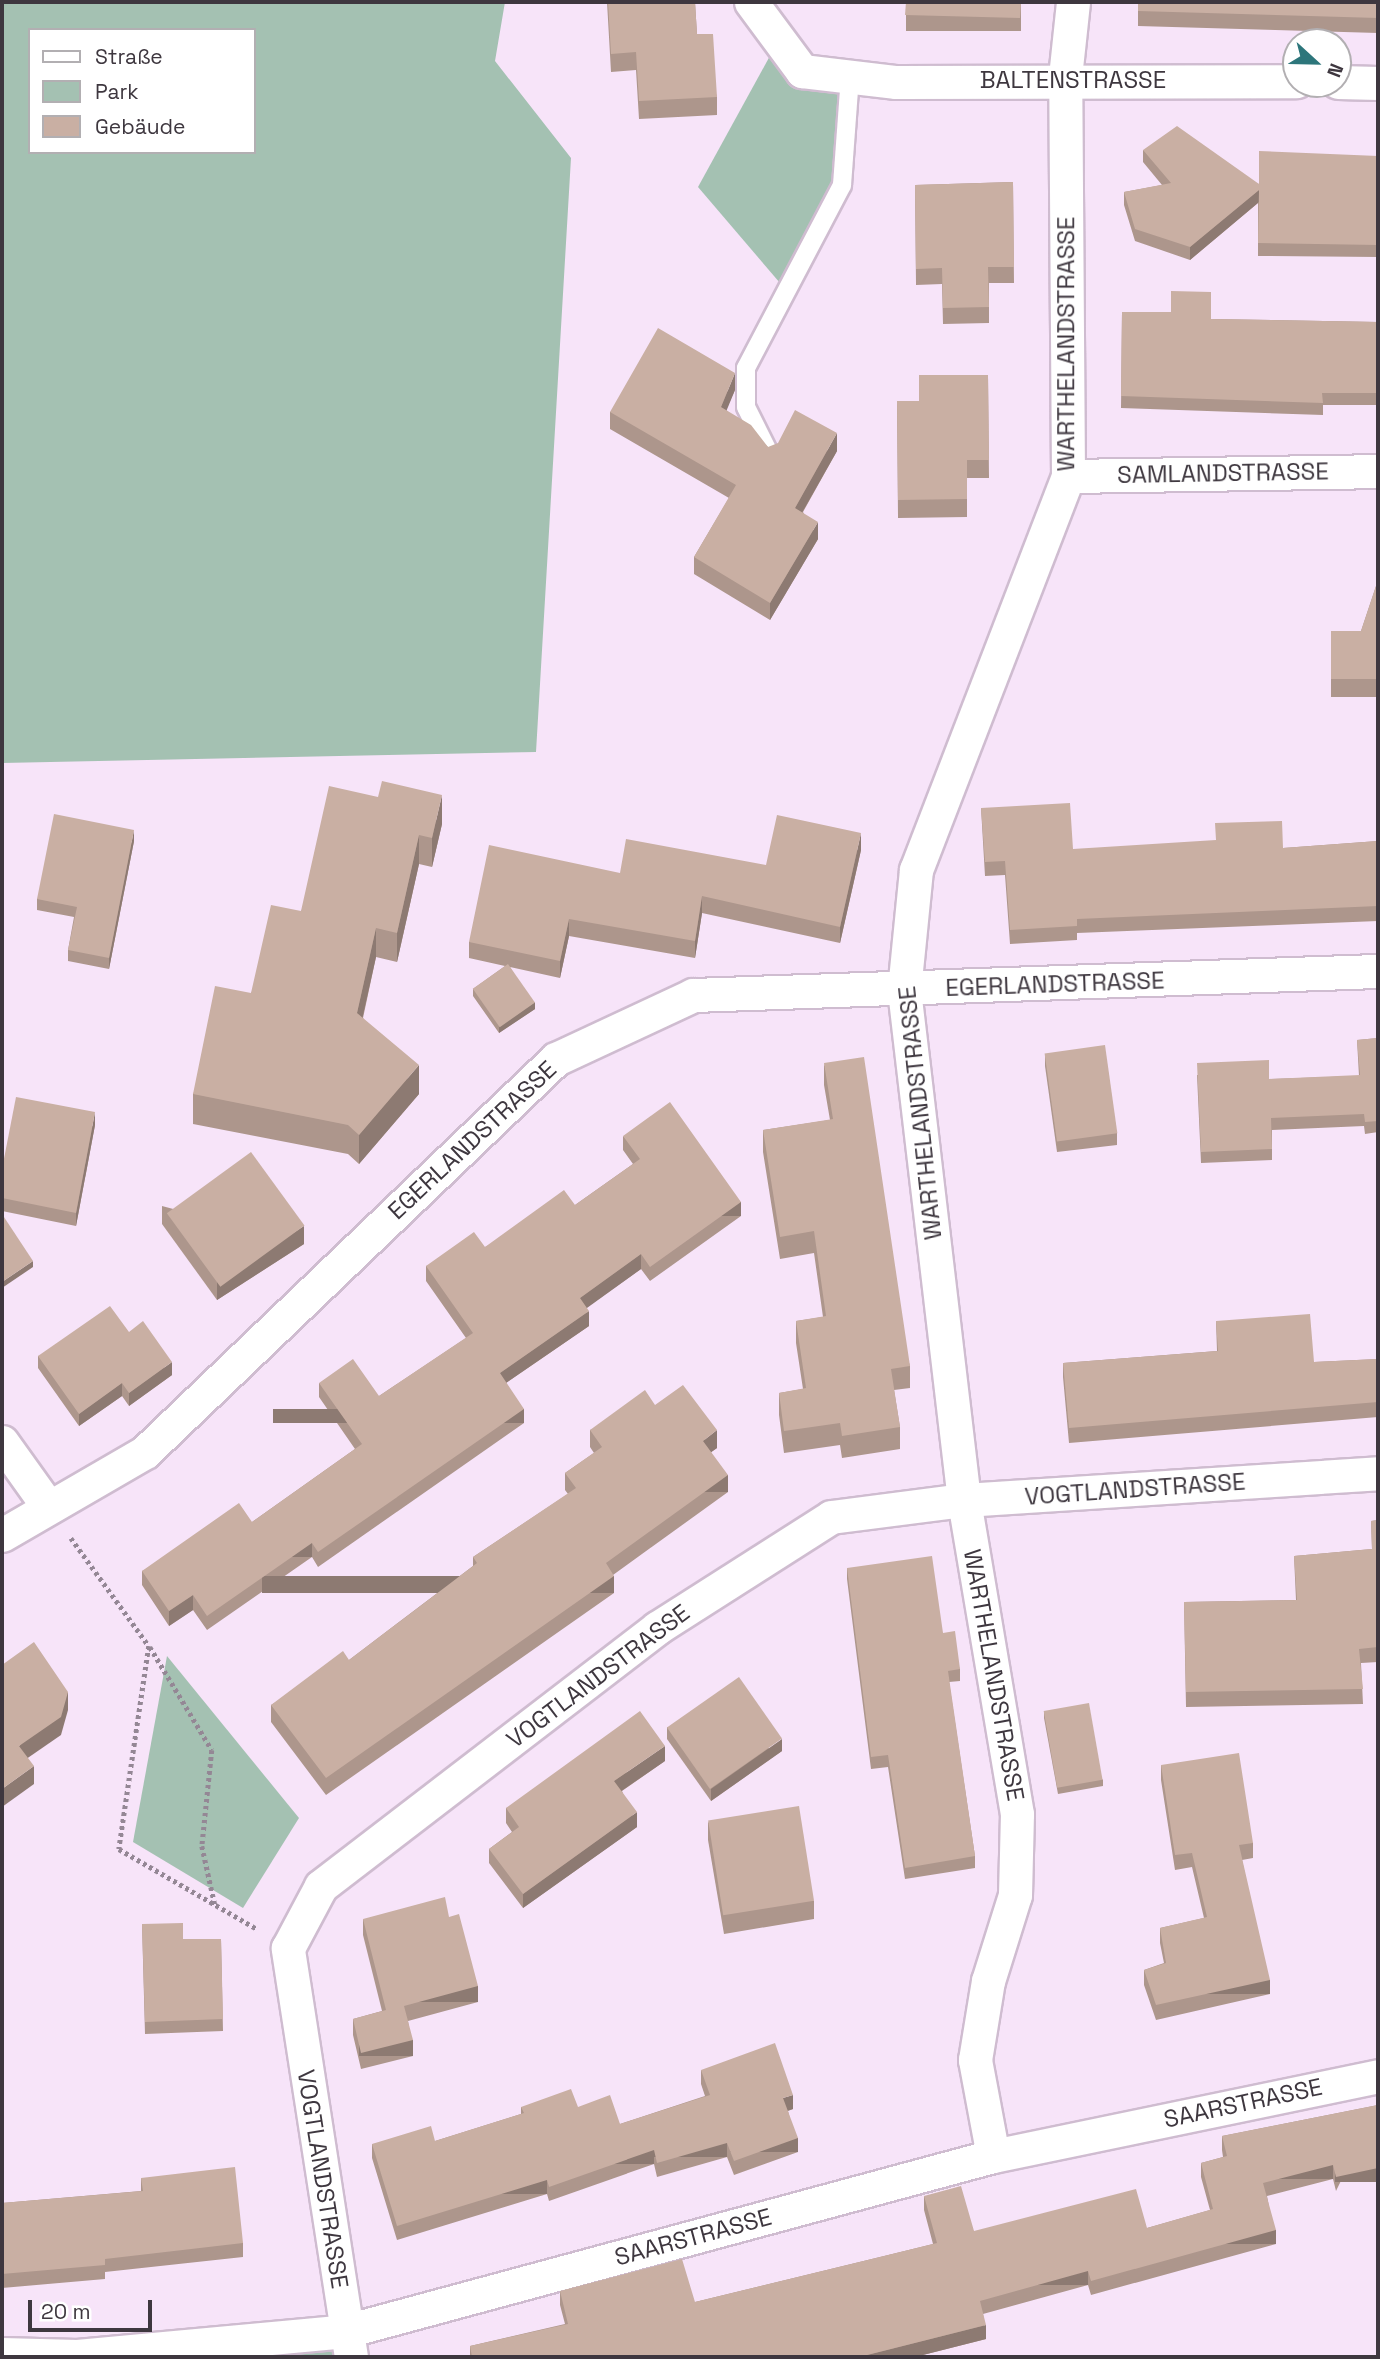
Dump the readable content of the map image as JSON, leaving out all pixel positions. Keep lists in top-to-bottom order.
{
  "streets": {
    "street": [
      "BALTENSTRASSE",
      "WARTHELANDSTRASSE",
      "SAMLANDSTRASSE",
      "EGERLANDSTRASSE",
      "VOGTLANDSTRASSE",
      "SAARSTRASSE"
    ]
  },
  "crossings": [
    ["BALTENSTRASSE", "WARTHELANDSTRASSE"],
    ["WARTHELANDSTRASSE", "SAMLANDSTRASSE"],
    ["WARTHELANDSTRASSE", "EGERLANDSTRASSE"],
    ["WARTHELANDSTRASSE", "VOGTLANDSTRASSE"],
    ["WARTHELANDSTRASSE", "SAARSTRASSE"],
    ["VOGTLANDSTRASSE", "SAARSTRASSE"]
  ],
  "legend": ["Straße", "Park", "Gebäude"],
  "scale_bar": "20 m",
  "north": "right"
}
